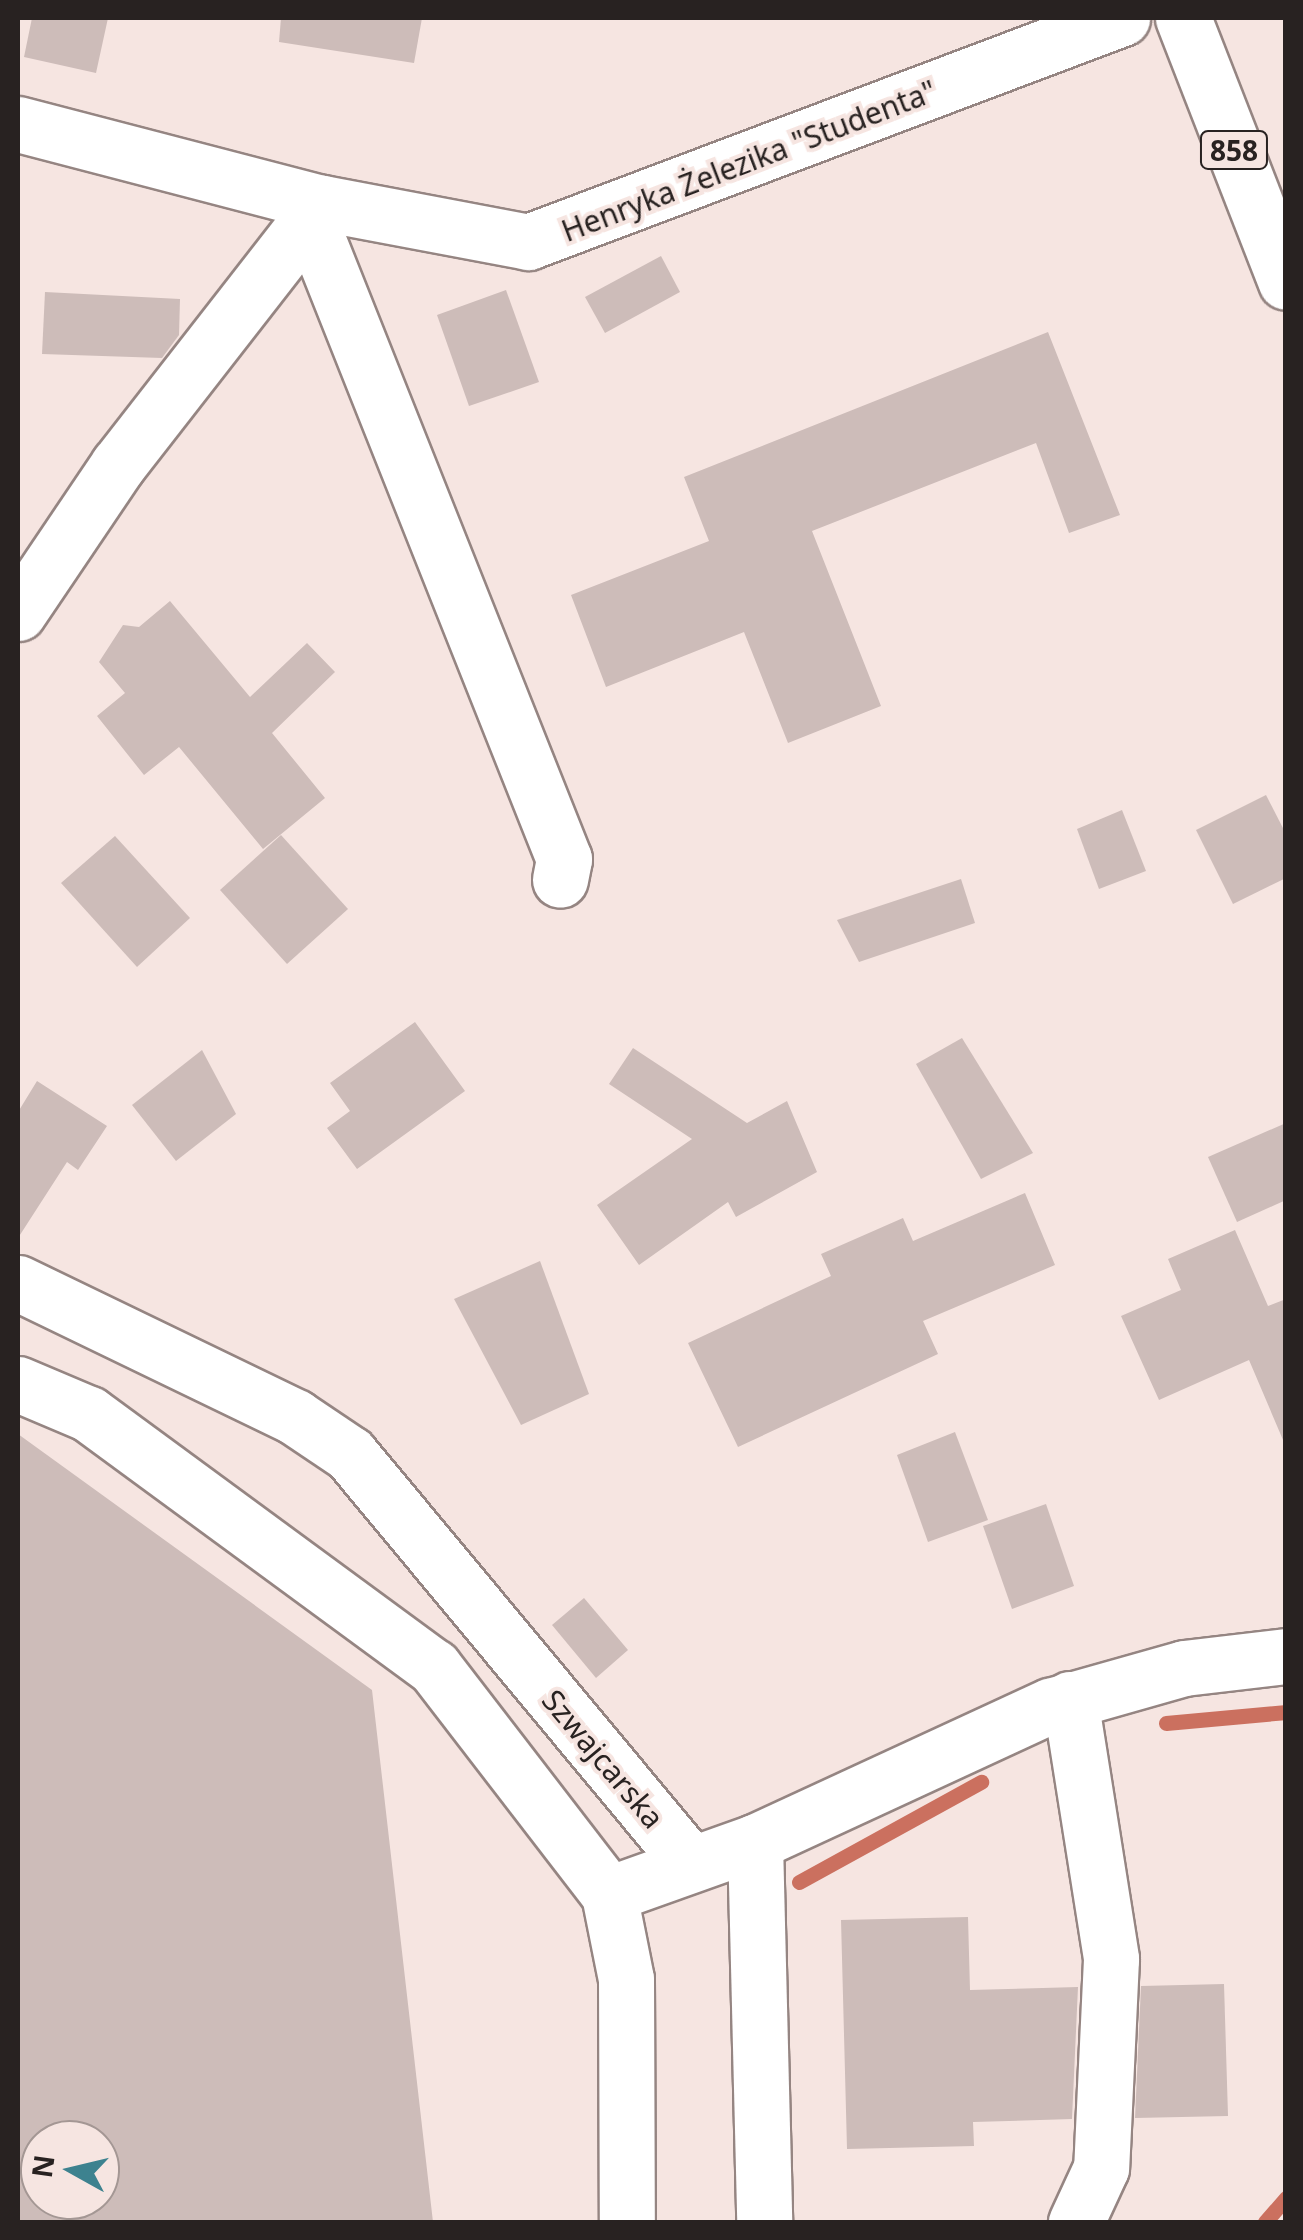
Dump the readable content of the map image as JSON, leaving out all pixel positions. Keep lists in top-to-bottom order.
{
  "streets": {
    "street": ["858", "Henryka Żelezika \"Studenta\"", "Szwajcarska"]
  },
  "north": "left"
}
